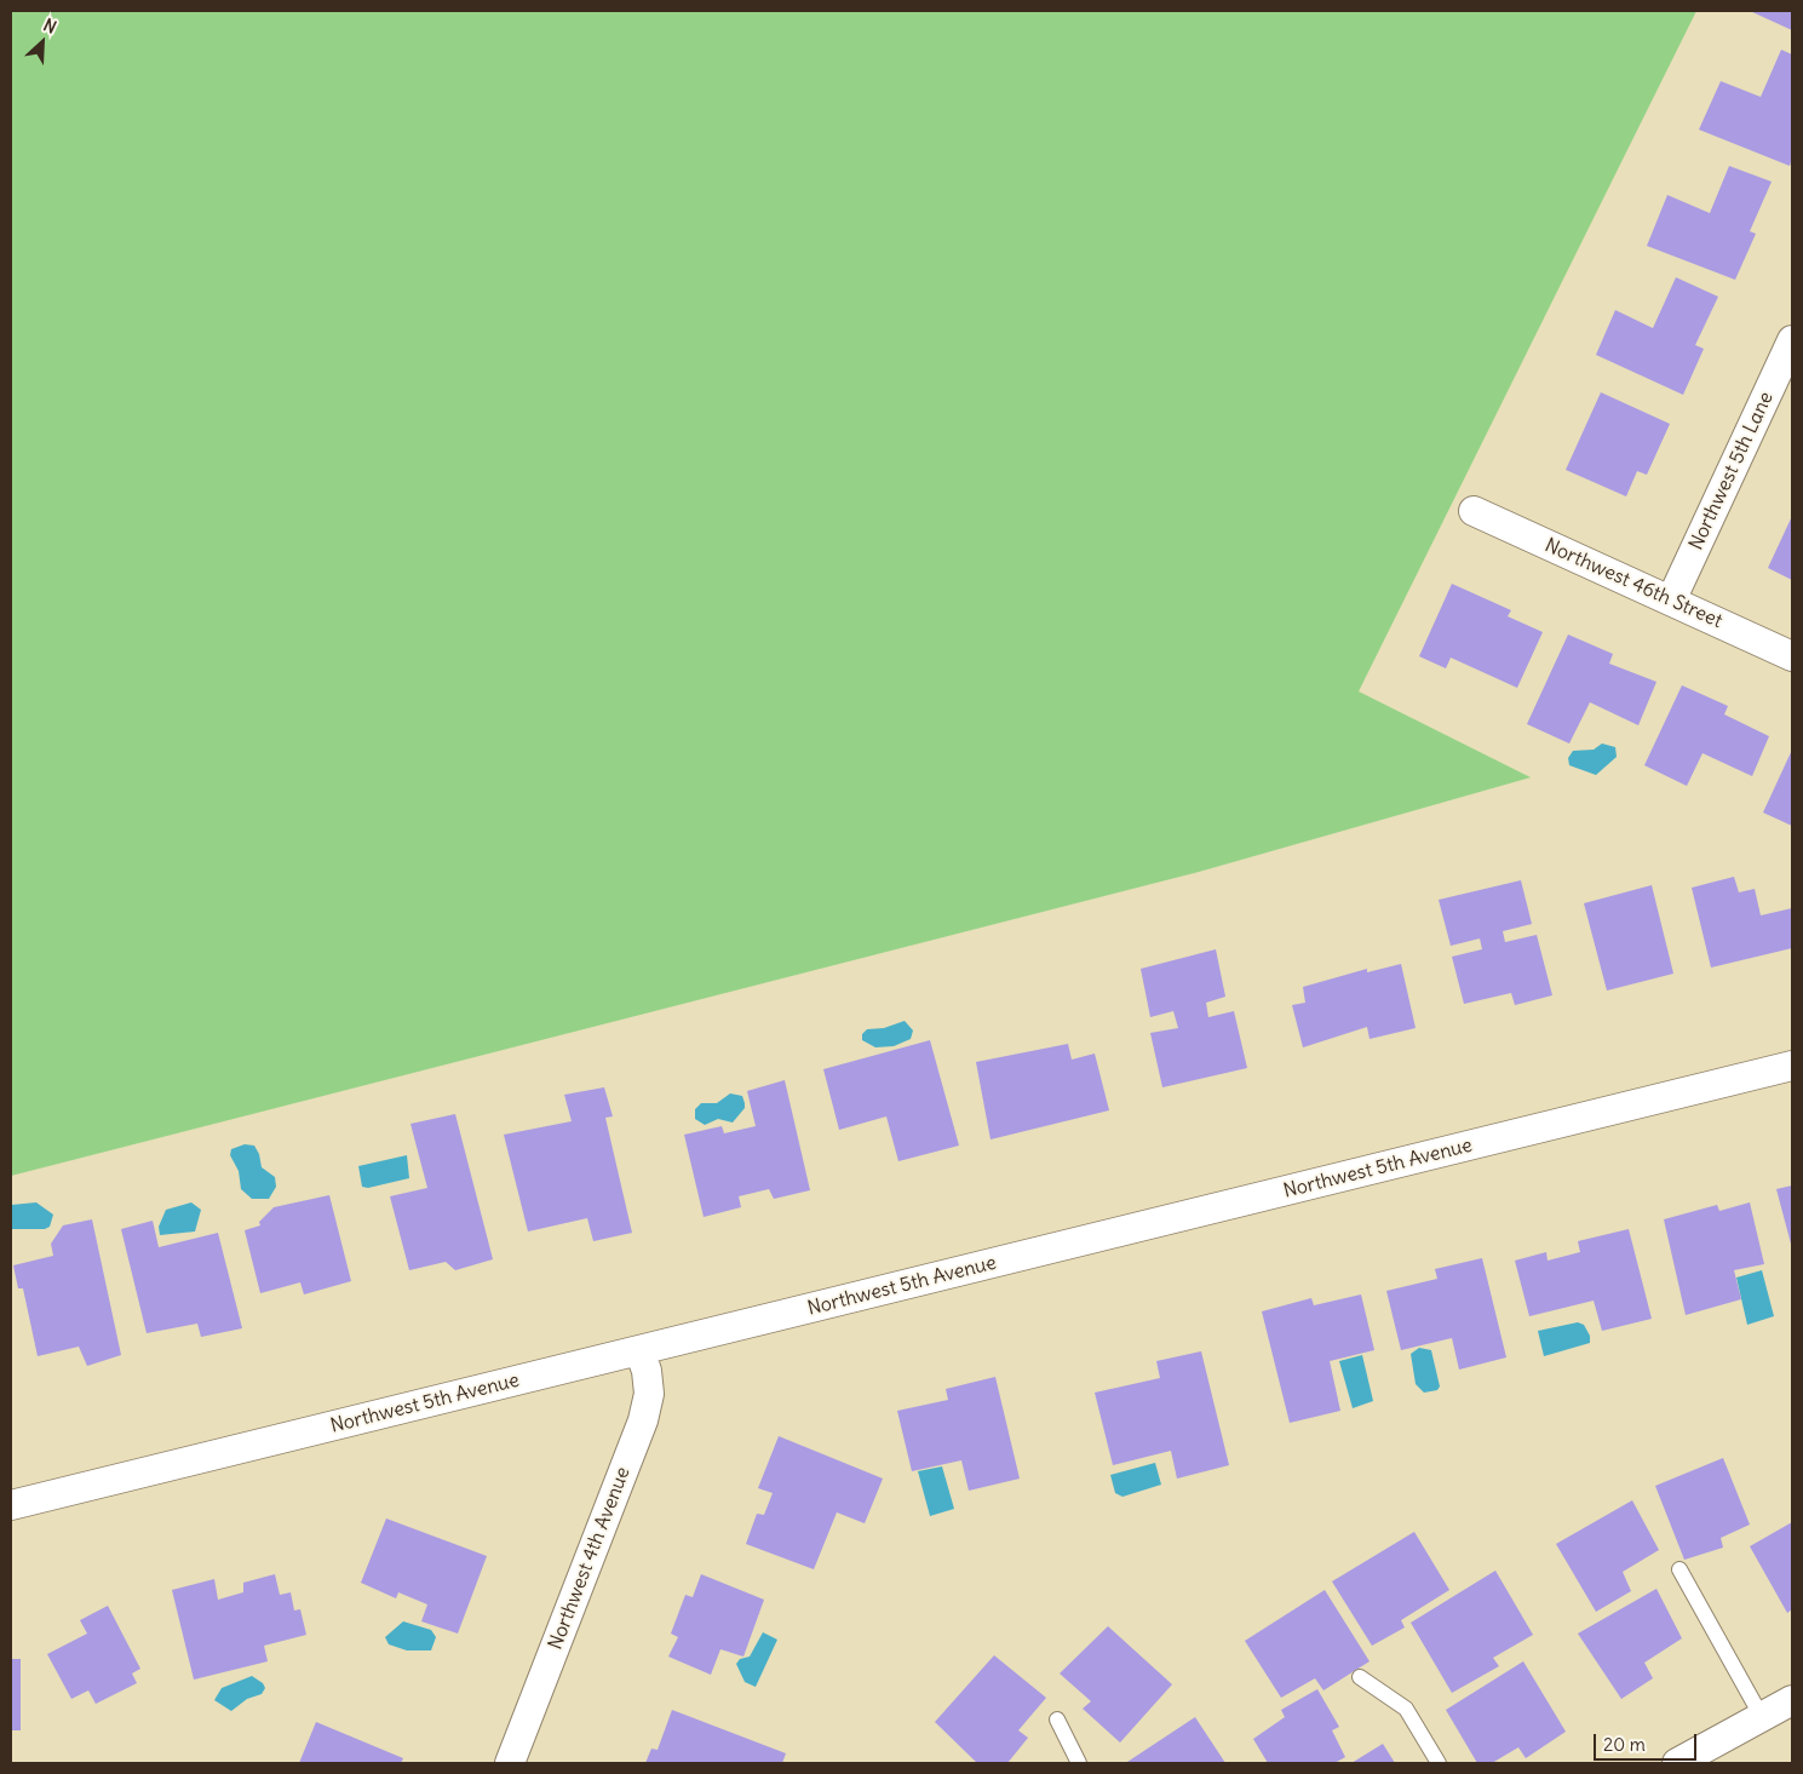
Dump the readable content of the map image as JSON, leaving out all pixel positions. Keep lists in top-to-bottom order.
{
  "streets": {
    "street": [
      "Northwest 5th Lane",
      "Northwest 46th Street",
      "Northwest 5th Avenue",
      "Northwest 4th Avenue"
    ]
  },
  "crossings": [
    ["Northwest 5th Lane", "Northwest 46th Street"],
    ["Northwest 5th Avenue", "Northwest 4th Avenue"]
  ],
  "scale_bar": "20 m",
  "north": "top right"
}
